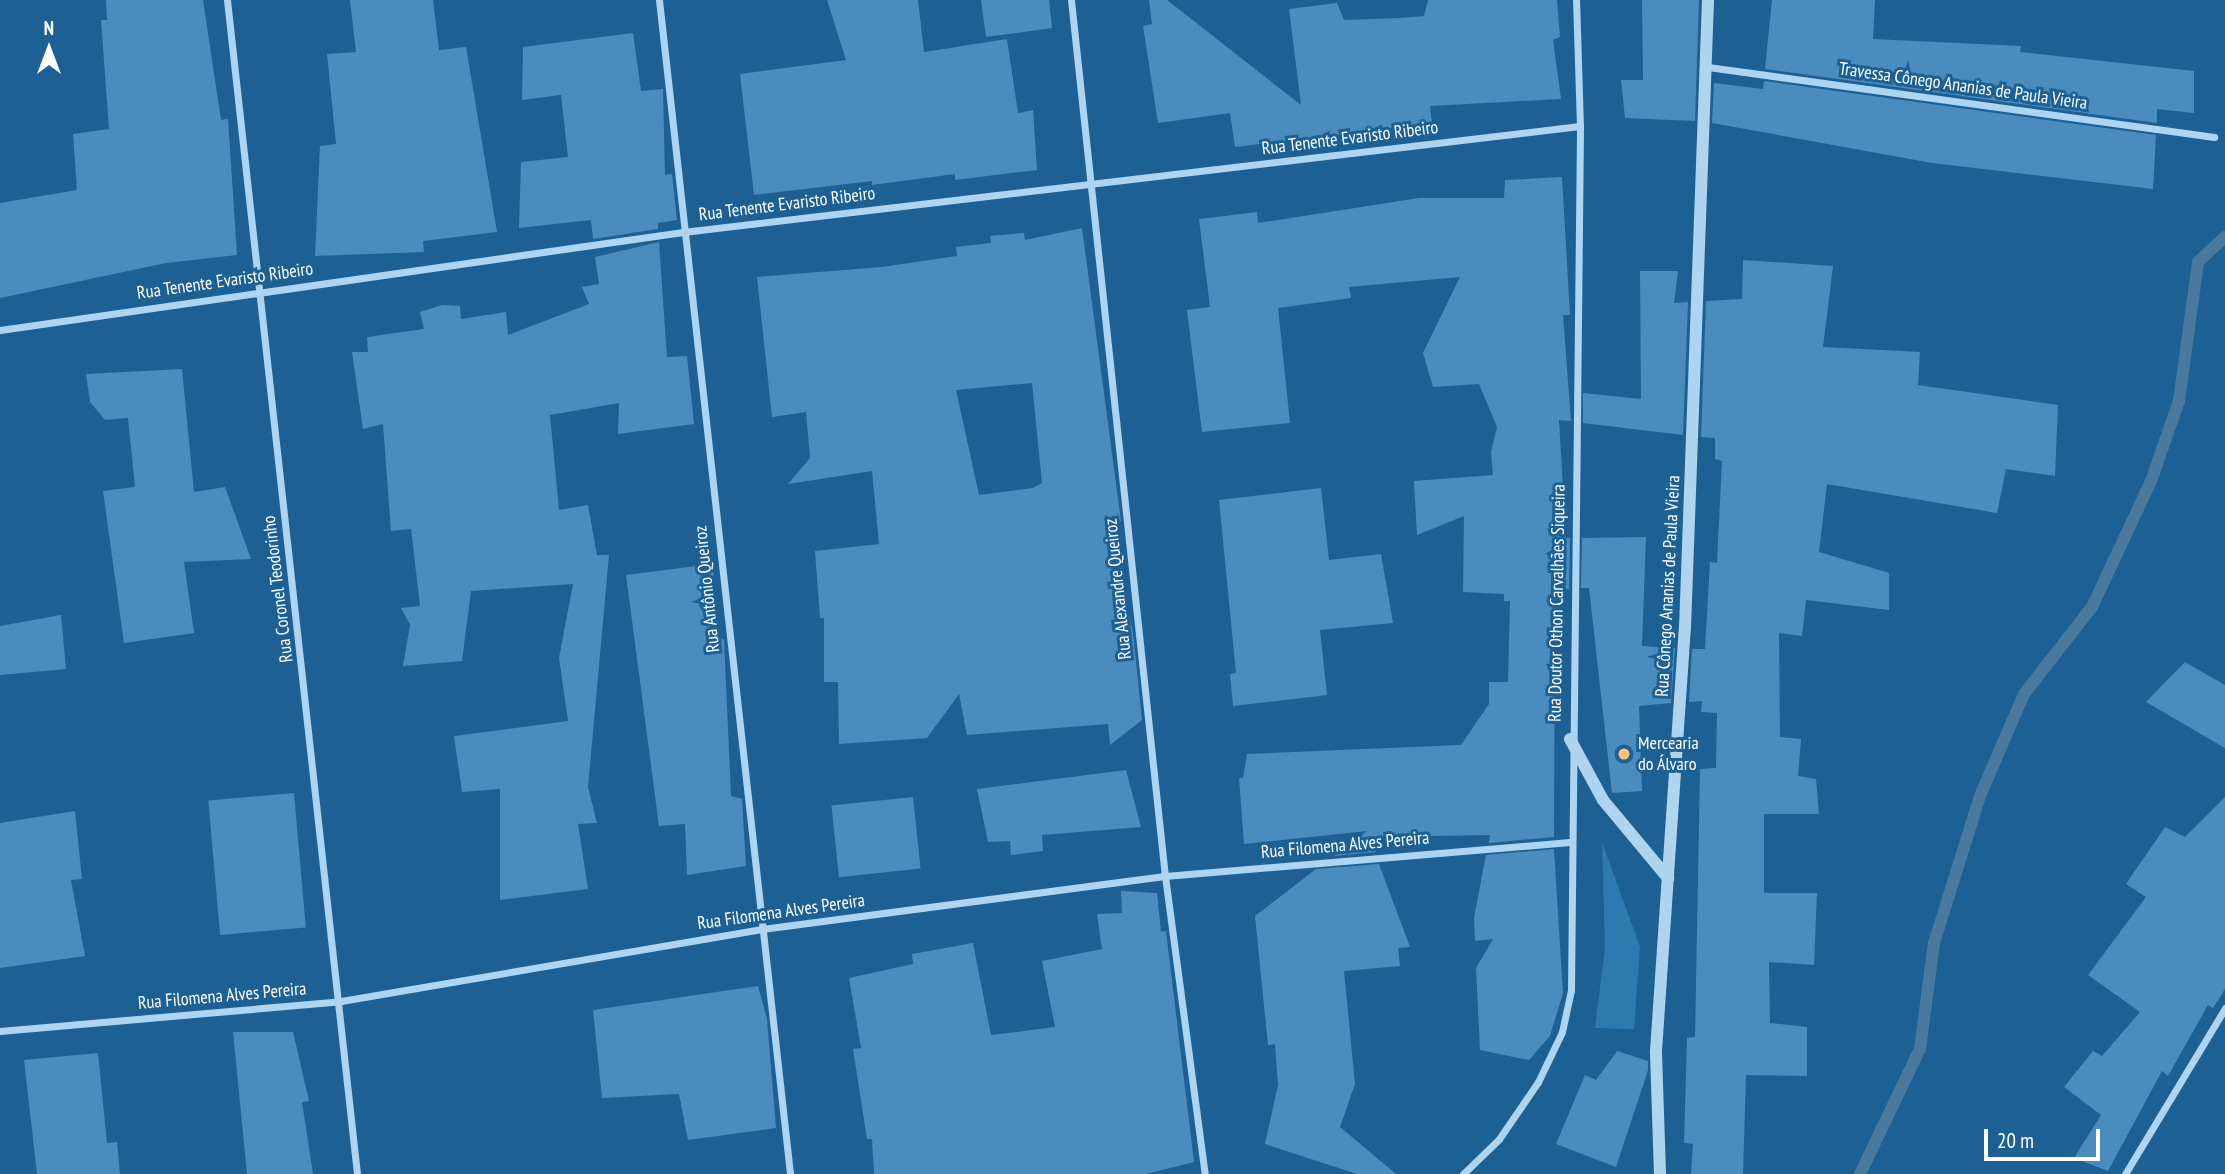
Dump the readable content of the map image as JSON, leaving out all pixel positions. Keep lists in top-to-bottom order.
{
  "streets": {
    "street": [
      "Travessa Cônego Ananias de Paula Vieira",
      "Rua Tenente Evaristo Ribeiro",
      "Rua Cônego Ananias de Paula Vieira",
      "Rua Coronel Teodorinho",
      "Rua Antônio Queiroz",
      "Rua Alexandre Queiroz",
      "Rua Doutor Othon Carvalhães Siqueira",
      "Rua Filomena Alves Pereira"
    ]
  },
  "crossings": [
    ["Travessa Cônego Ananias de Paula Vieira", "Rua Cônego Ananias de Paula Vieira"],
    ["Rua Tenente Evaristo Ribeiro", "Rua Coronel Teodorinho"],
    ["Rua Tenente Evaristo Ribeiro", "Rua Antônio Queiroz"],
    ["Rua Tenente Evaristo Ribeiro", "Rua Alexandre Queiroz"],
    ["Rua Tenente Evaristo Ribeiro", "Rua Doutor Othon Carvalhães Siqueira"],
    ["Rua Coronel Teodorinho", "Rua Filomena Alves Pereira"],
    ["Rua Antônio Queiroz", "Rua Filomena Alves Pereira"],
    ["Rua Alexandre Queiroz", "Rua Filomena Alves Pereira"],
    ["Rua Doutor Othon Carvalhães Siqueira", "Rua Filomena Alves Pereira"]
  ],
  "places": ["Mercearia do Álvaro"],
  "scale_bar": "20 m",
  "north": "top"
}
